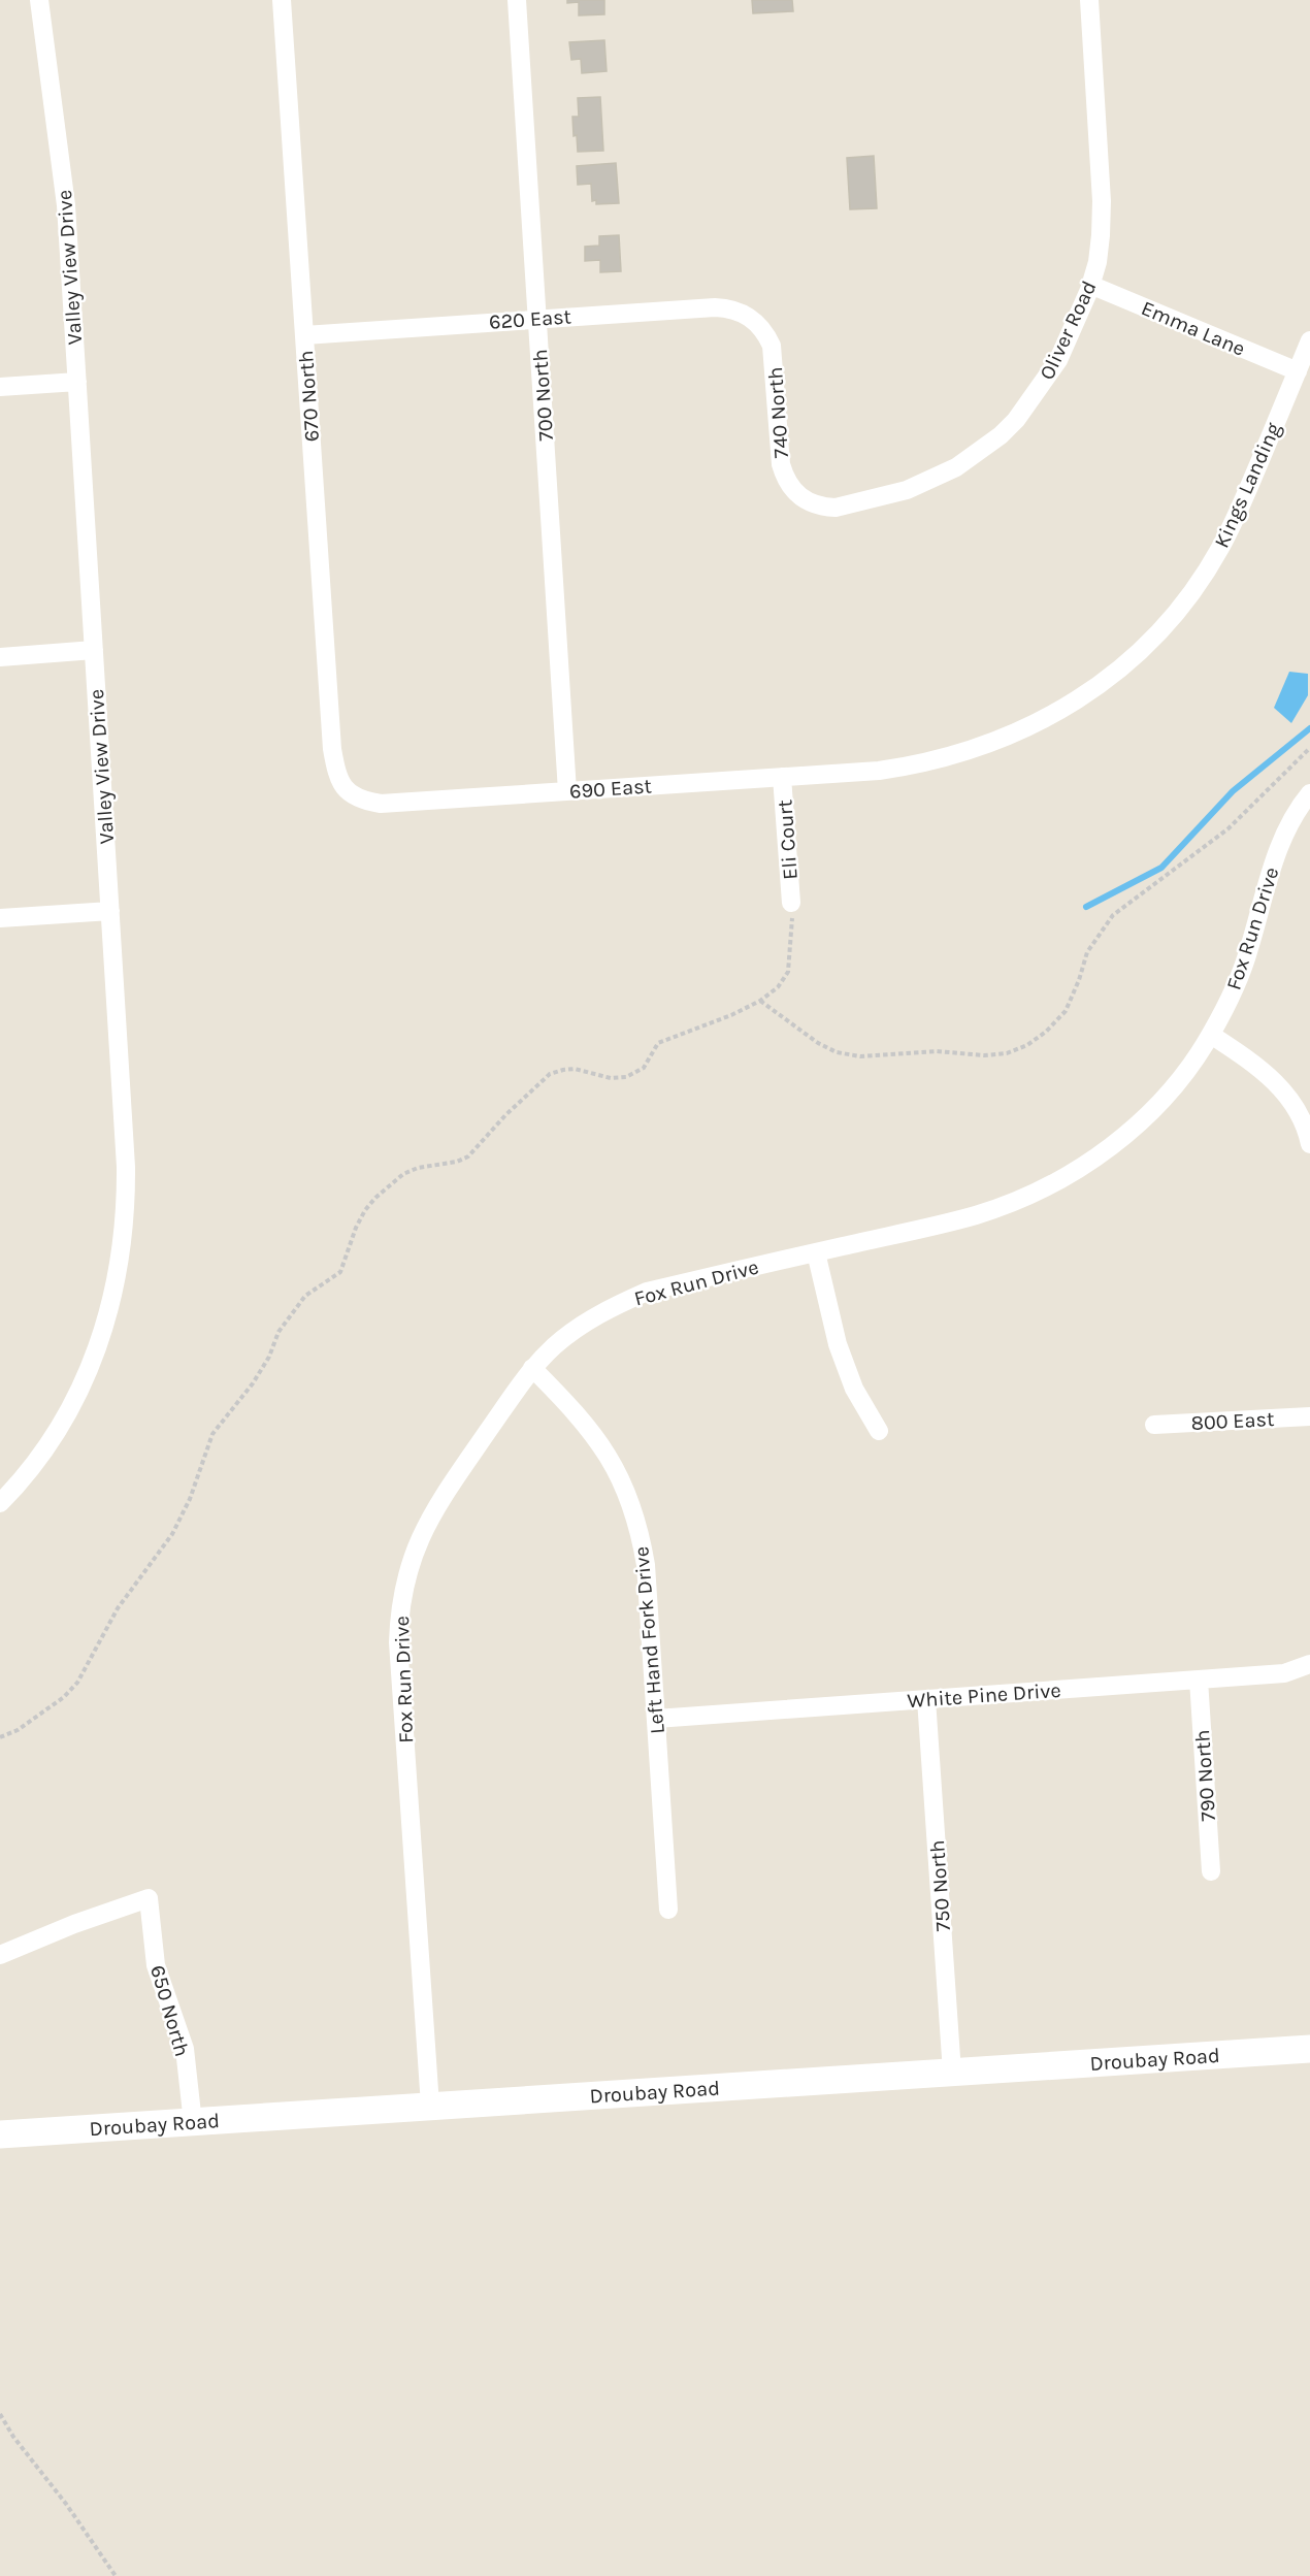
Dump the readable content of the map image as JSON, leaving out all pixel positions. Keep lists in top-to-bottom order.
{
  "streets": {
    "street": [
      "Valley View Drive",
      "620 East",
      "Emma Lane",
      "Oliver Road",
      "700 North",
      "670 North",
      "740 North",
      "Kings Landing",
      "690 East",
      "Eli Court",
      "Fox Run Drive",
      "800 East",
      "Left Hand Fork Drive",
      "White Pine Drive",
      "790 North",
      "750 North",
      "650 North",
      "Droubay Road"
    ]
  },
  "crossings": [
    ["620 East", "700 North"],
    ["620 East", "670 North"],
    ["620 East", "740 North"],
    ["Emma Lane", "Oliver Road"],
    ["Emma Lane", "Kings Landing"],
    ["Oliver Road", "740 North"],
    ["700 North", "690 East"],
    ["670 North", "690 East"],
    ["Kings Landing", "690 East"],
    ["690 East", "Eli Court"],
    ["Fox Run Drive", "Left Hand Fork Drive"],
    ["Fox Run Drive", "Droubay Road"],
    ["Left Hand Fork Drive", "White Pine Drive"],
    ["White Pine Drive", "790 North"],
    ["White Pine Drive", "750 North"],
    ["750 North", "Droubay Road"],
    ["650 North", "Droubay Road"]
  ]
}
